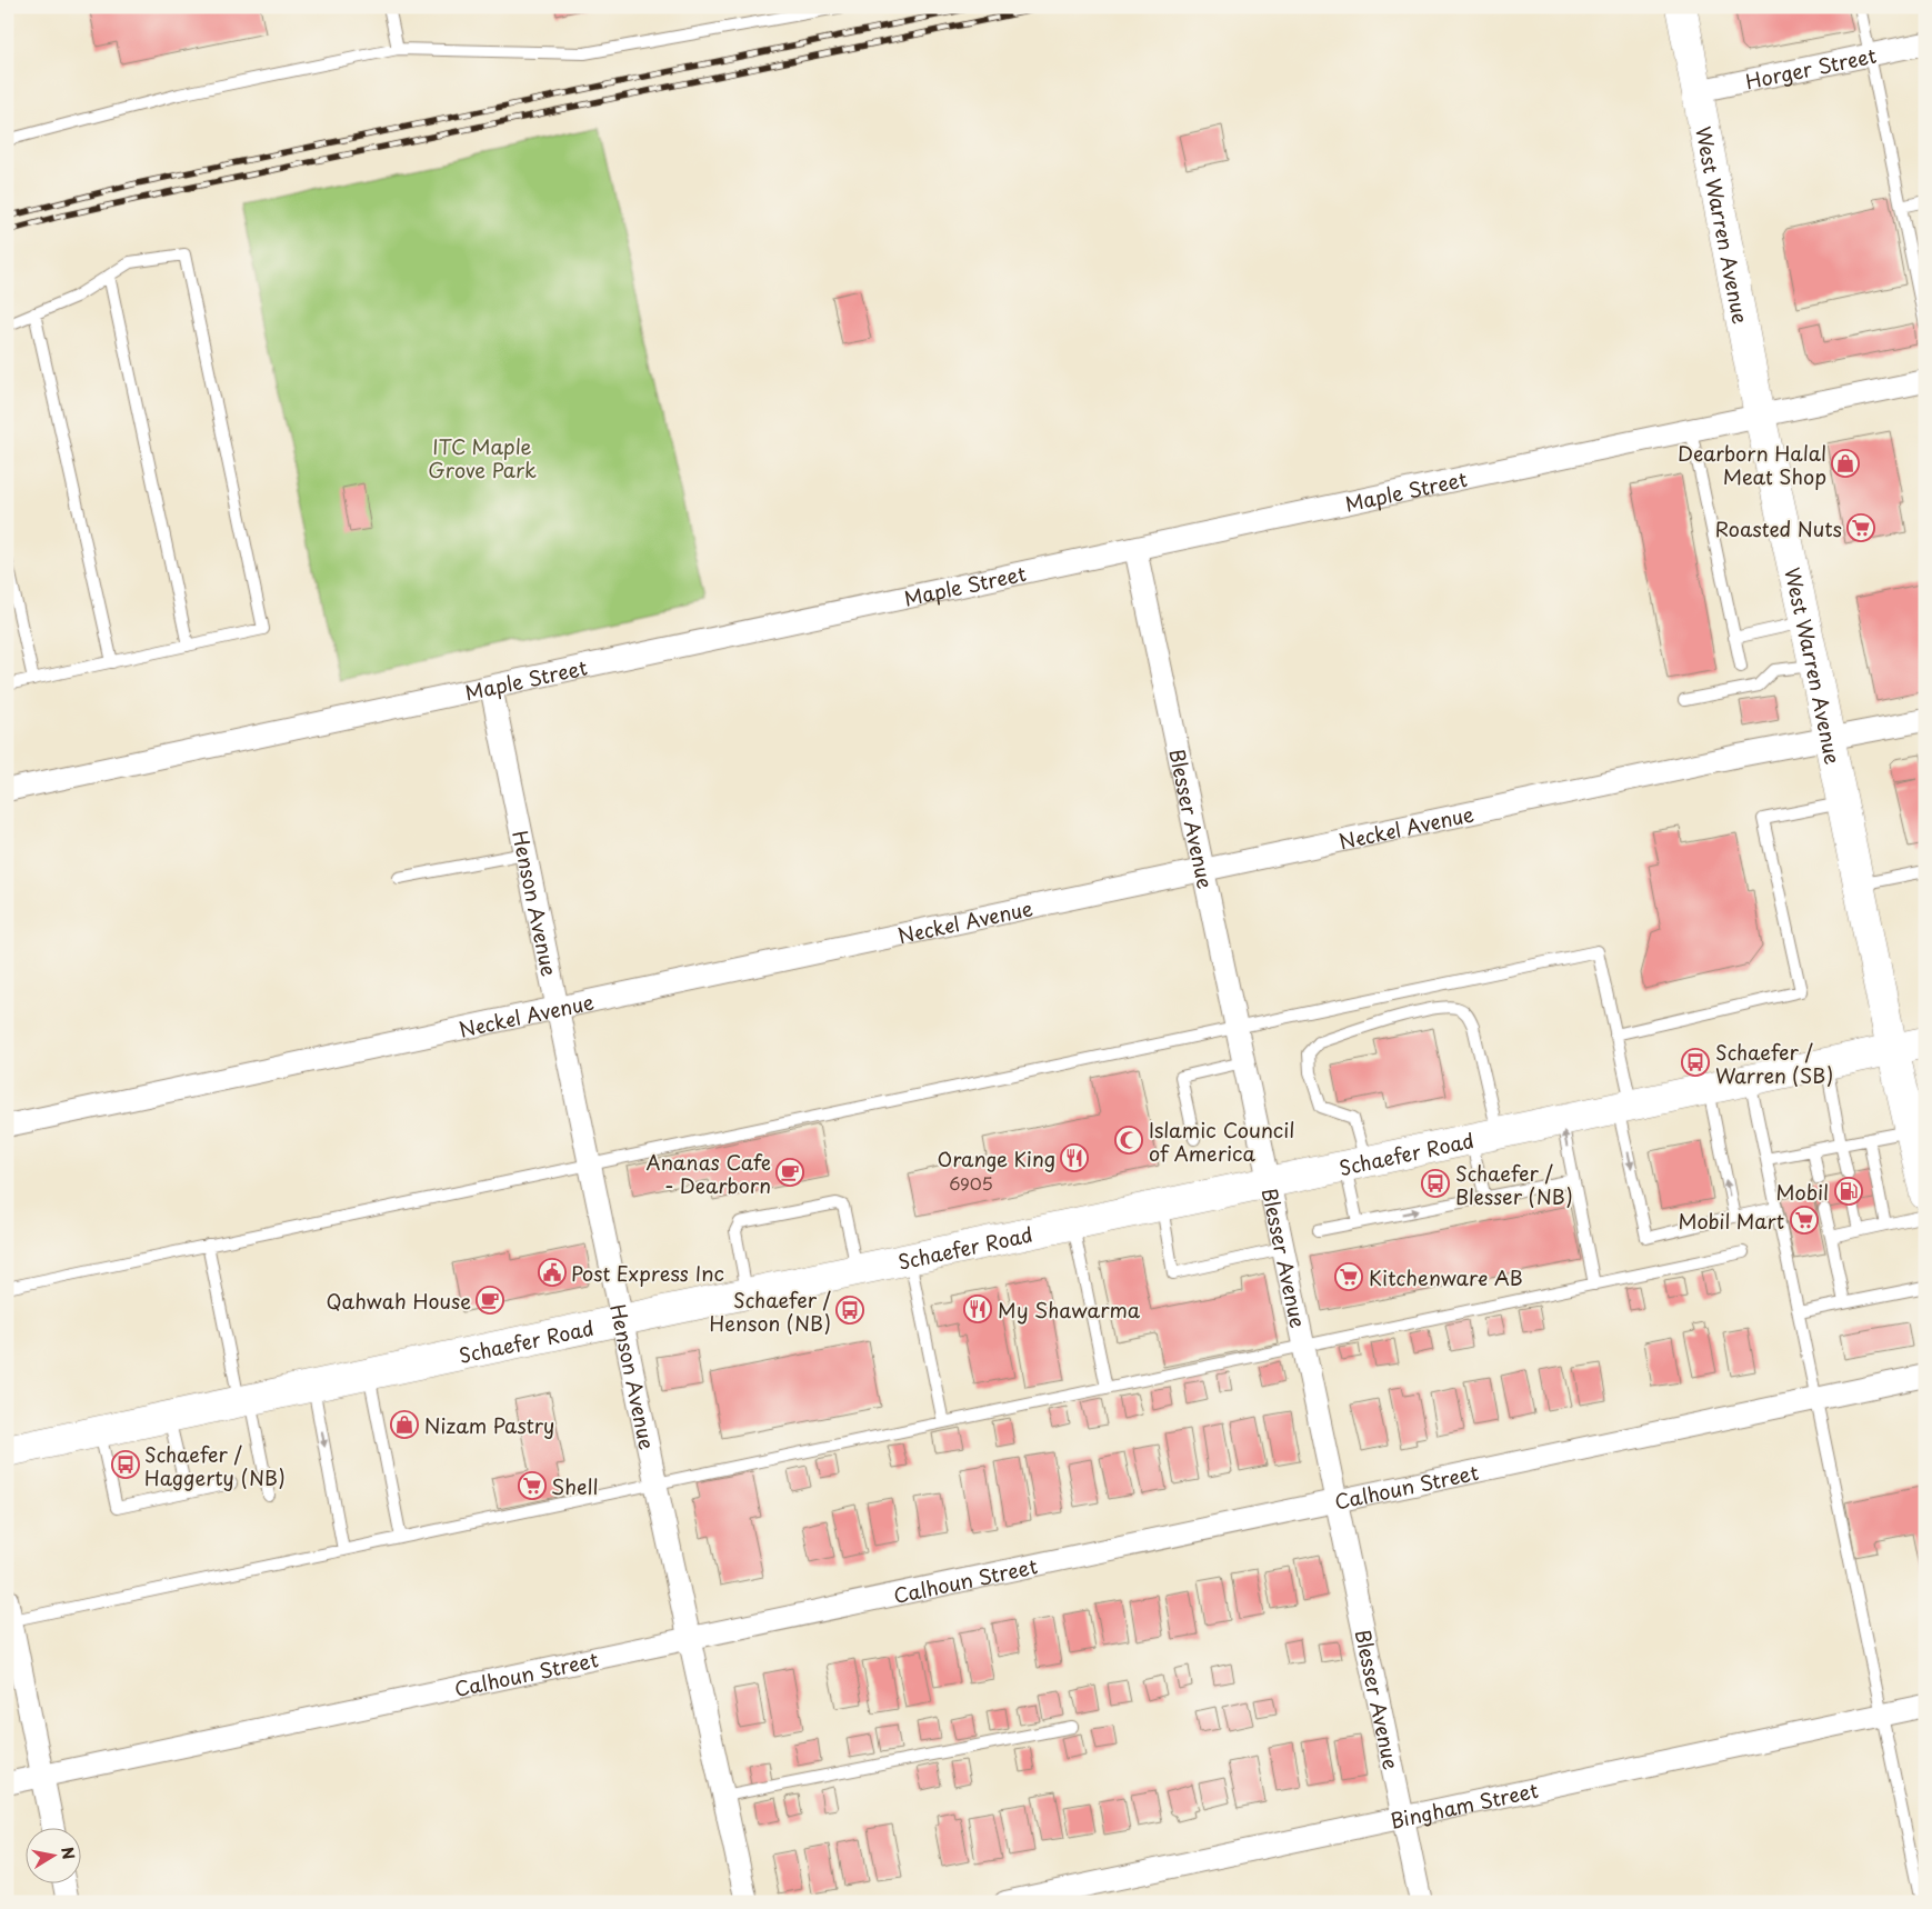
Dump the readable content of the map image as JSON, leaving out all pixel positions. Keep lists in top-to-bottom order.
{
  "streets": {
    "main road": ["West Warren Avenue", "Schaefer Road"],
    "street": [
      "Horger Street",
      "Maple Street",
      "Blesser Avenue",
      "Neckel Avenue",
      "Henson Avenue",
      "Calhoun Street",
      "Bingham Street"
    ]
  },
  "crossings": [
    ["Horger Street", "West Warren Avenue"],
    ["West Warren Avenue", "Maple Street"],
    ["West Warren Avenue", "Neckel Avenue"],
    ["West Warren Avenue", "Schaefer Road"],
    ["Maple Street", "Blesser Avenue"],
    ["Maple Street", "Henson Avenue"],
    ["Blesser Avenue", "Neckel Avenue"],
    ["Blesser Avenue", "Schaefer Road"],
    ["Blesser Avenue", "Calhoun Street"],
    ["Blesser Avenue", "Bingham Street"],
    ["Neckel Avenue", "Henson Avenue"],
    ["Henson Avenue", "Schaefer Road"],
    ["Henson Avenue", "Calhoun Street"]
  ],
  "parks": ["ITC Maple Grove Park"],
  "places": {
    "shop": ["Dearborn Halal Meat Shop", "Nizam Pastry"],
    "supermarket": [
      "Roasted Nuts",
      "Mobil Mart",
      "Kitchenware AB",
      "Shell"
    ],
    "bus stop": [
      "Schaefer / Warren (SB)",
      "Schaefer / Blesser (NB)",
      "Schaefer / Henson (NB)",
      "Schaefer / Haggerty (NB)"
    ],
    "mosque": ["Islamic Council of America"],
    "restaurant": ["Orange King", "My Shawarma"],
    "cafe": ["Ananas Cafe - Dearborn", "Qahwah House"],
    "fuel station": ["Mobil"],
    "public building": ["Post Express Inc"]
  },
  "house_numbers": ["6905"],
  "north": "right"
}
